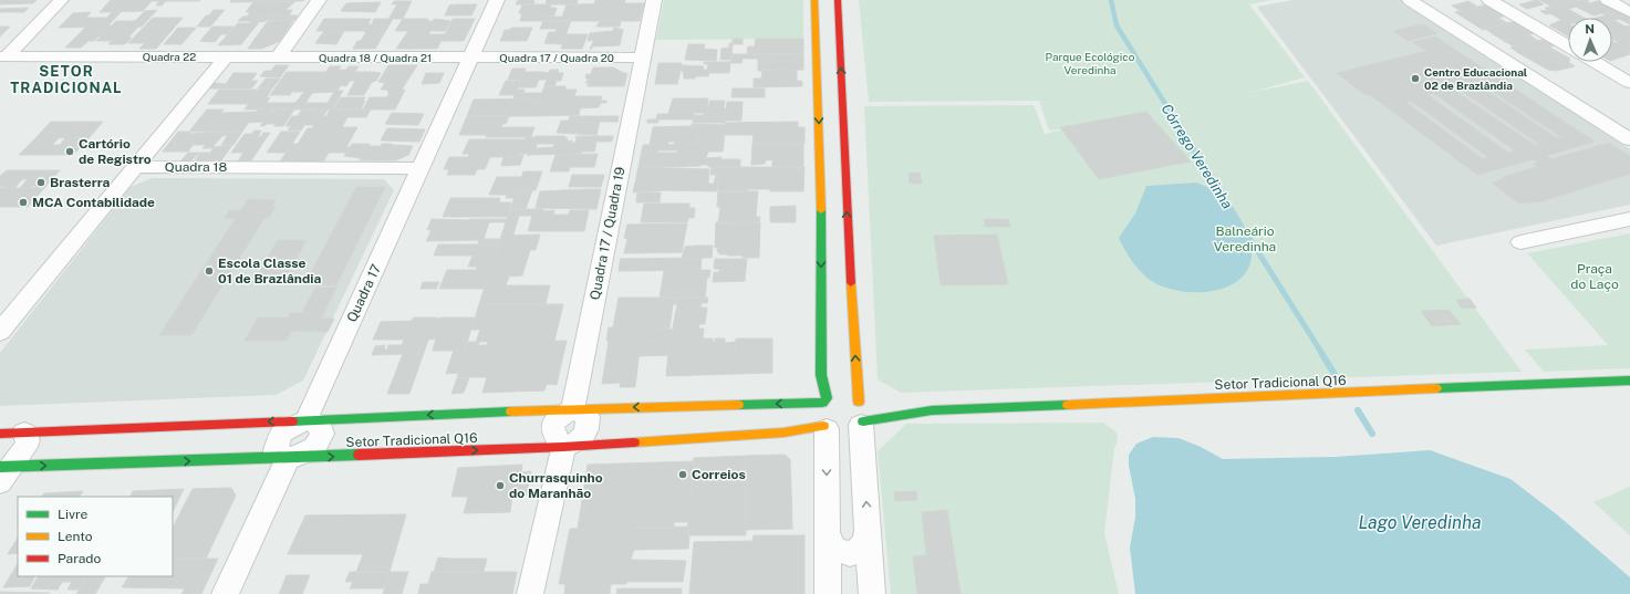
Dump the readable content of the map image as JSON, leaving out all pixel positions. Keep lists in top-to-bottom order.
{
  "streets": {
    "street": [
      "Quadra 22",
      "Quadra 18 / Quadra 21",
      "Quadra 17 / Quadra 20",
      "Quadra 18",
      "Quadra 17 / Quadra 19",
      "Quadra 17",
      "Setor Tradicional Q16"
    ]
  },
  "crossings": [
    ["Quadra 22", "Quadra 18"],
    ["Quadra 18 / Quadra 21", "Quadra 17 / Quadra 20"],
    ["Quadra 18 / Quadra 21", "Quadra 17"],
    ["Quadra 17 / Quadra 20", "Quadra 17 / Quadra 19"],
    ["Quadra 17 / Quadra 20", "Quadra 17"],
    ["Quadra 18", "Quadra 17"],
    ["Quadra 17 / Quadra 19", "Setor Tradicional Q16"],
    ["Quadra 17", "Setor Tradicional Q16"]
  ],
  "districts": ["SETOR TRADICIONAL"],
  "water": ["Córrego Veredinha", "Lago Veredinha"],
  "parks": ["Parque Ecológico Veredinha", "Balneário Veredinha", "Praça do Laço"],
  "places": [
    "Centro Educacional 02 de Brazlândia",
    "Cartório de Registro",
    "Brasterra",
    "MCA Contabilidade",
    "Escola Classe 01 de Brazlândia",
    "Correios",
    "Churrasquinho do Maranhão"
  ],
  "legend": ["Livre", "Lento", "Parado"],
  "north": "top"
}
